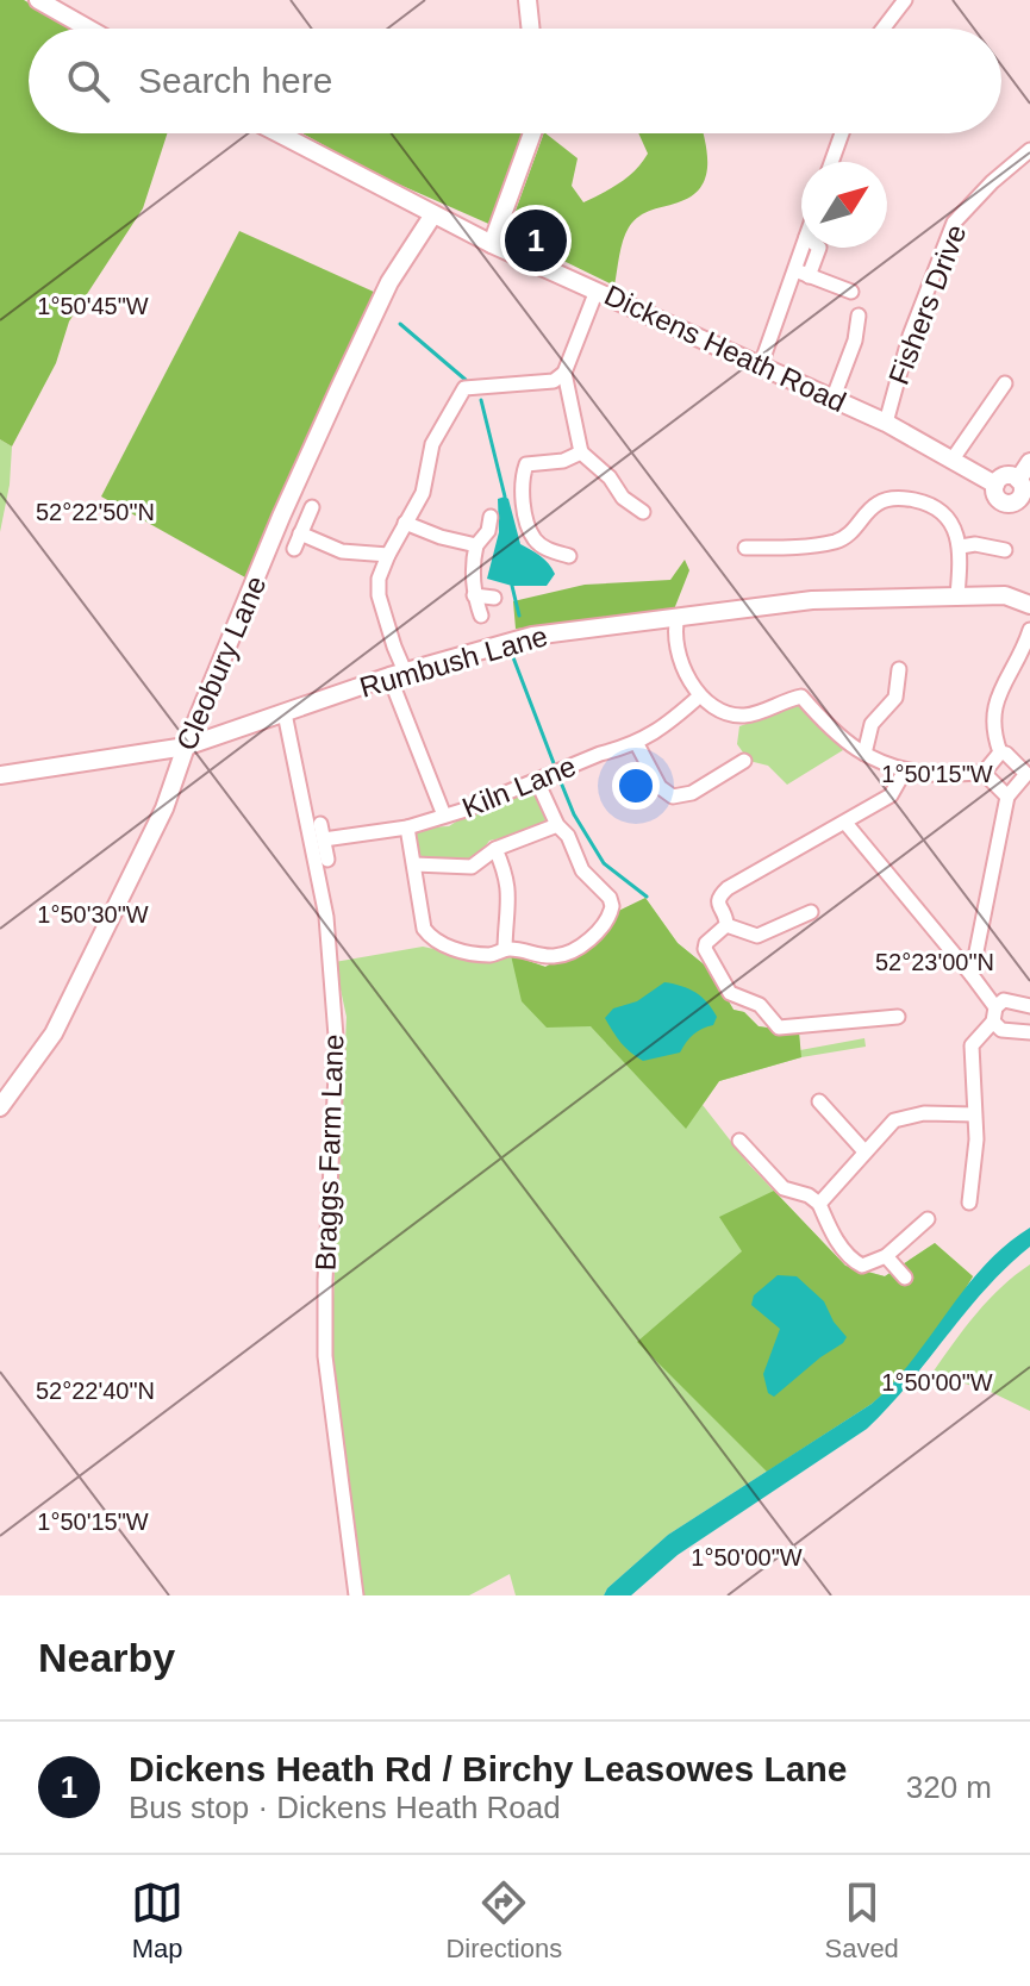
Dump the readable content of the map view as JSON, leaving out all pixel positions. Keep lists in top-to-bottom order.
{
  "streets": {
    "street": [
      "Fishers Drive",
      "Dickens Heath Road",
      "Rumbush Lane",
      "Cleobury Lane",
      "Kiln Lane",
      "Braggs Farm Lane"
    ]
  },
  "crossings": [
    ["Fishers Drive", "Dickens Heath Road"],
    ["Dickens Heath Road", "Cleobury Lane"],
    ["Rumbush Lane", "Cleobury Lane"],
    ["Rumbush Lane", "Braggs Farm Lane"]
  ],
  "north": "top right",
  "page": {
    "search": "Search here",
    "pins": "1",
    "heading": "Nearby",
    "list": [
      {
        "mark": "1",
        "name": "Dickens Heath Rd / Birchy Leasowes Lane",
        "note": "Bus stop · Dickens Heath Road",
        "value": "320 m"
      }
    ],
    "nav": ["Map", "Directions", "Saved"]
  },
  "coordinates": [
    "1°50'45\"W",
    "52°22'50\"N",
    "1°50'15\"W",
    "1°50'30\"W",
    "52°23'00\"N",
    "1°50'00\"W",
    "52°22'40\"N"
  ]
}
